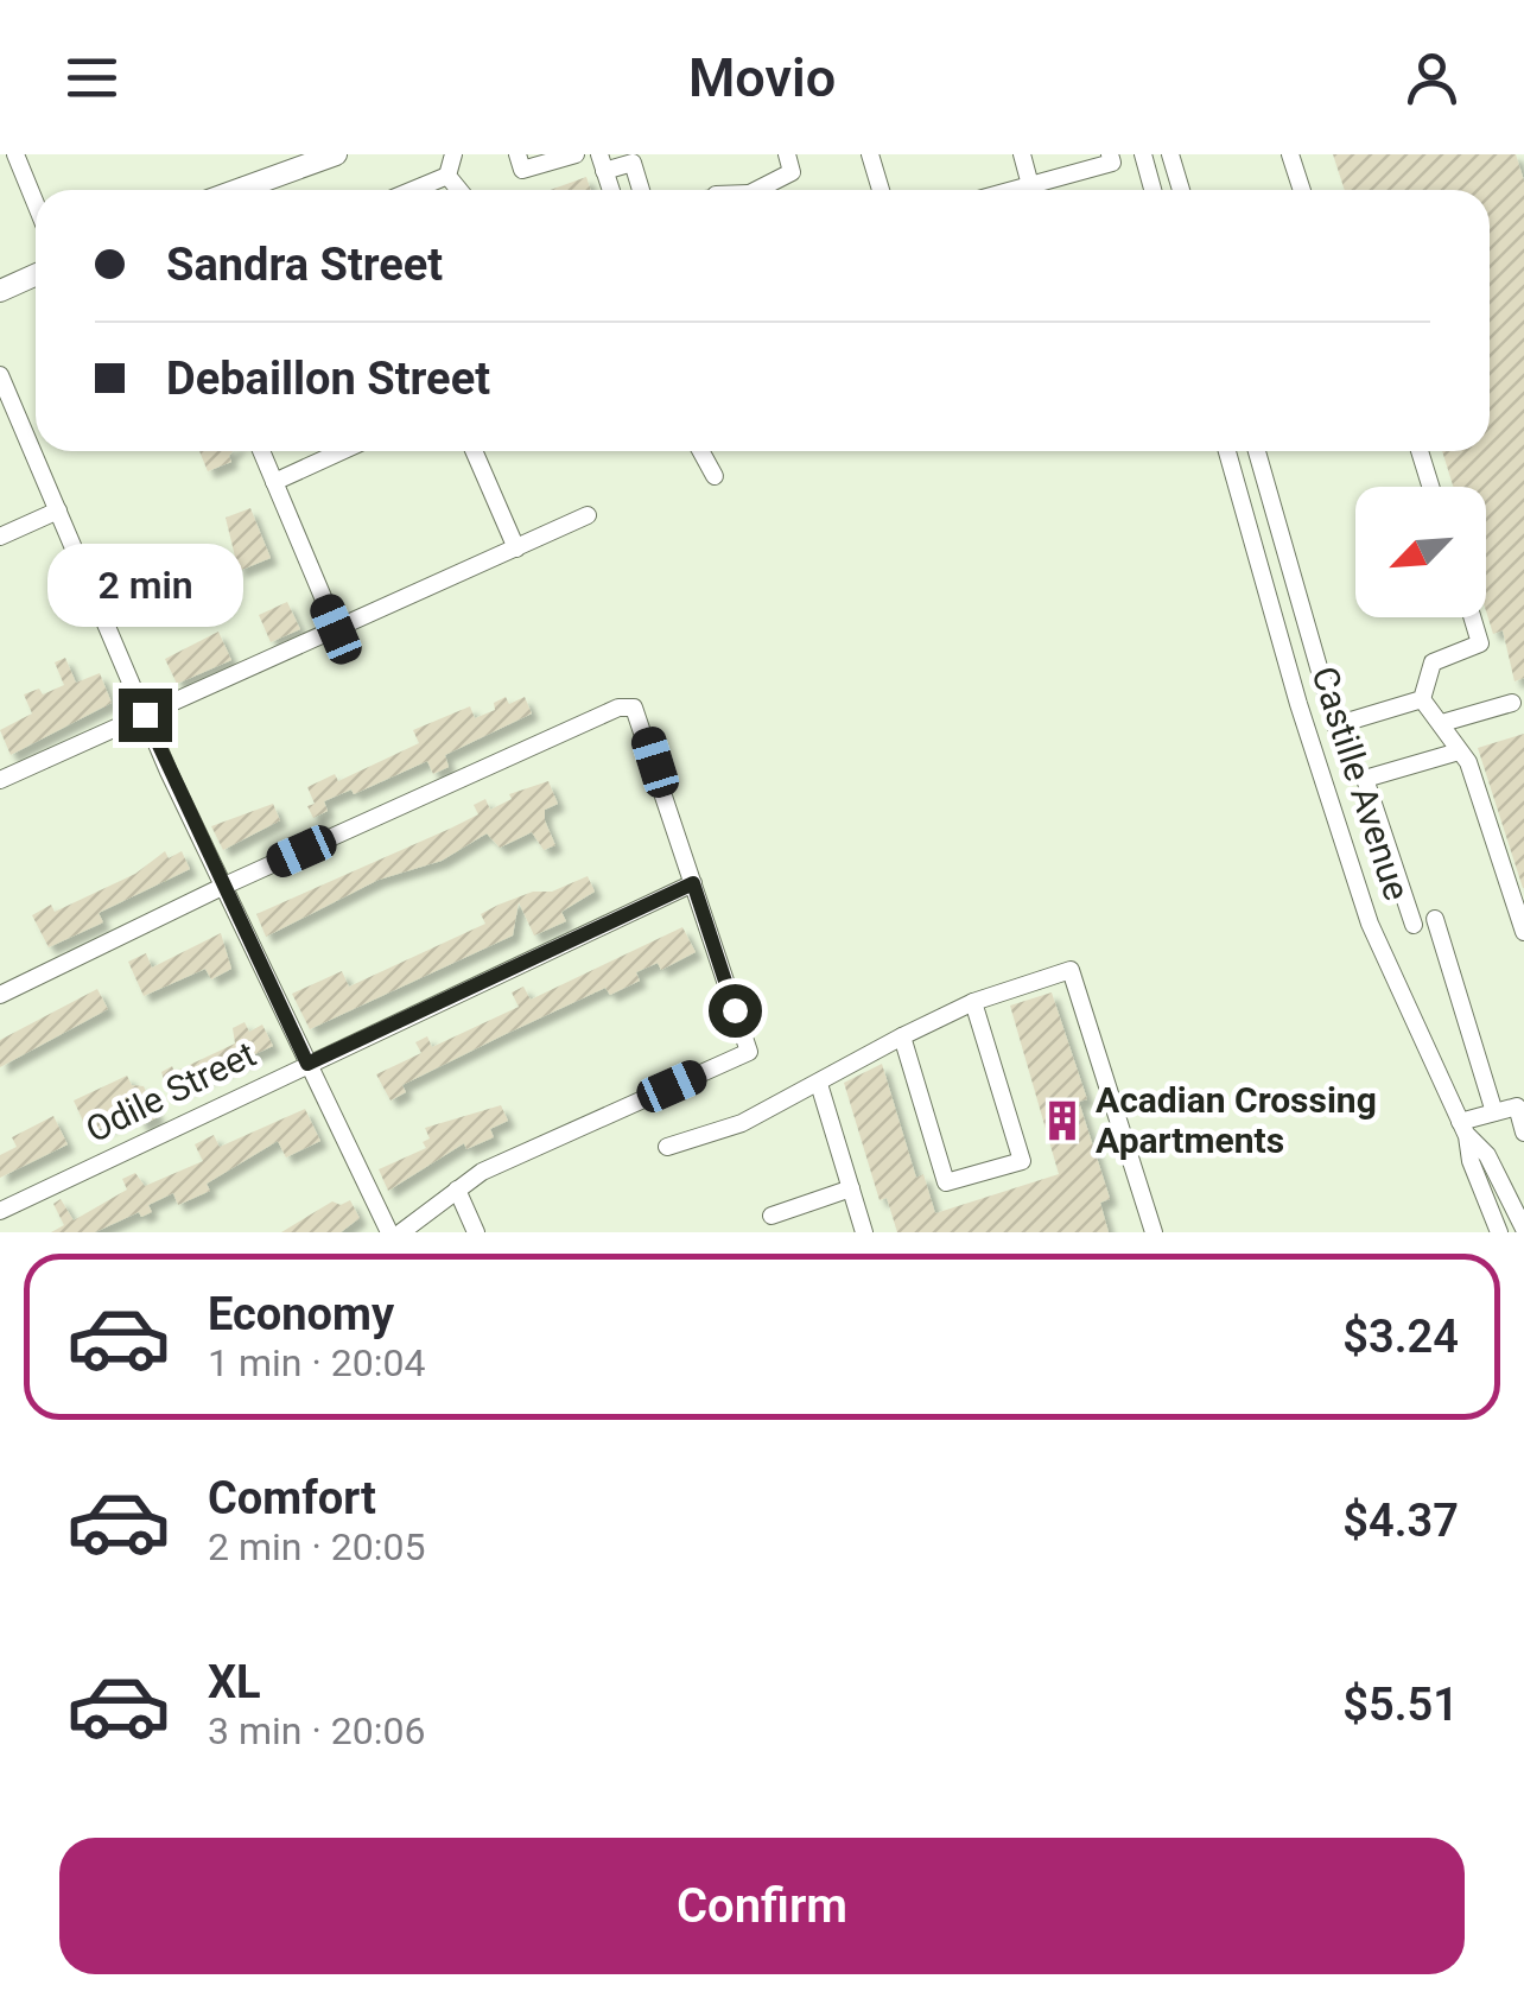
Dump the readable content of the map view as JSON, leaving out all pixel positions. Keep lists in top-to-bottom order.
{
  "streets": {
    "street": ["Castille Avenue", "Odile Street"]
  },
  "places": {
    "building": ["Acadian Crossing Apartments"]
  },
  "north": "bottom left",
  "page": {
    "header": "Movio",
    "banner": ["Sandra Street", "Debaillon Street"],
    "bubble": "2 min",
    "list": [
      {
        "name": "Economy",
        "note": "1 min · 20:04",
        "value": "$3.24"
      },
      {
        "name": "Comfort",
        "note": "2 min · 20:05",
        "value": "$4.37"
      },
      {
        "name": "XL",
        "note": "3 min · 20:06",
        "value": "$5.51"
      }
    ],
    "buttons": "Confirm"
  }
}
